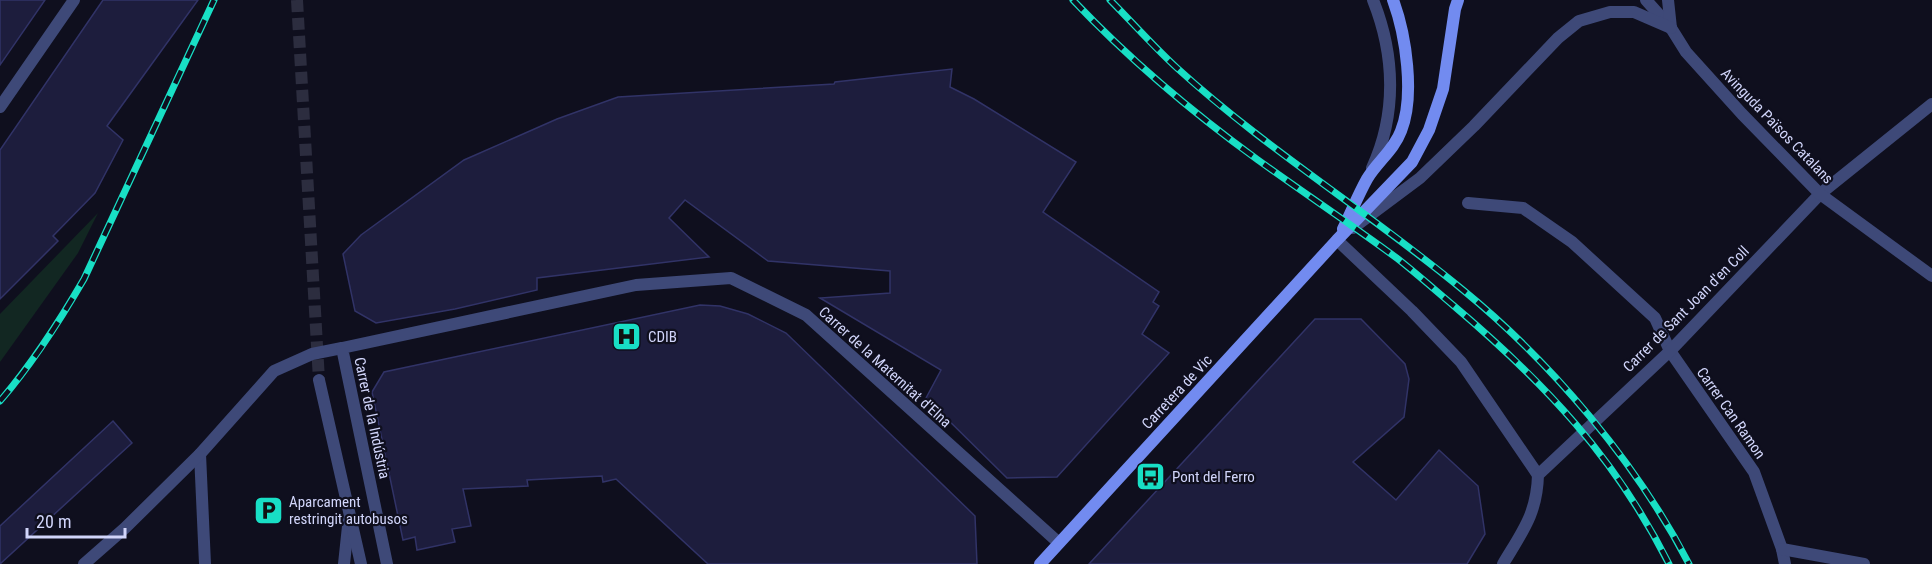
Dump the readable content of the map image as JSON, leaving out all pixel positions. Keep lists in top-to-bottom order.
{
  "streets": {
    "main road": ["Carretera de Vic"],
    "street": [
      "Avinguda Països Catalans",
      "Carrer de Sant Joan d'en Coll",
      "Carrer de la Maternitat d'Elna",
      "Carrer Can Ramon",
      "Carrer de la Indústria"
    ]
  },
  "crossings": [
    ["Avinguda Països Catalans", "Carrer de Sant Joan d'en Coll"],
    ["Carrer de Sant Joan d'en Coll", "Carrer Can Ramon"],
    ["Carrer de la Maternitat d'Elna", "Carretera de Vic"],
    ["Carrer de la Maternitat d'Elna", "Carrer de la Indústria"]
  ],
  "places": {
    "hospital": ["CDIB"],
    "bus stop": ["Pont del Ferro"],
    "parking": ["Aparcament restringit autobusos"]
  },
  "scale_bar": "20 m"
}
